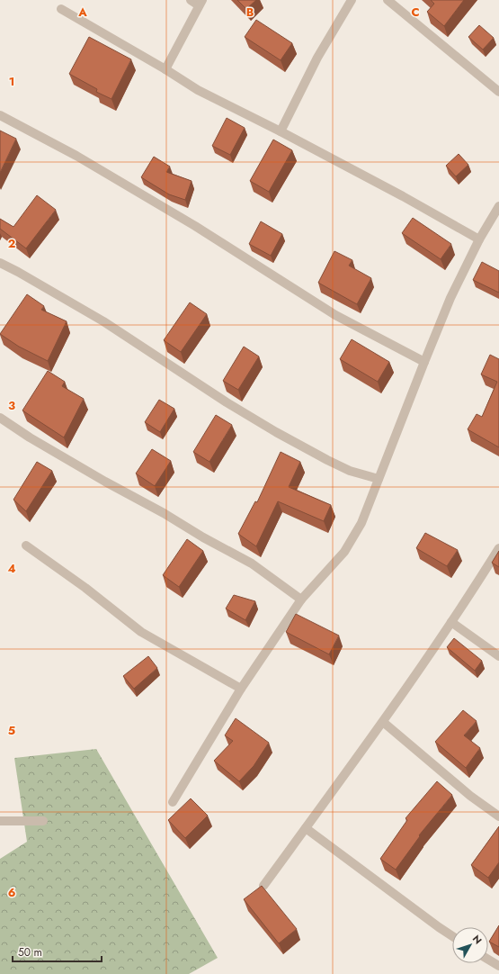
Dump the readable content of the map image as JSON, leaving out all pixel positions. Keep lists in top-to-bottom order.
{
  "scale_bar": "50 m",
  "north": "top right",
  "grid": {
    "columns": ["A", "B", "C"],
    "rows": [
      "1",
      "2",
      "3",
      "4",
      "5",
      "6"
    ]
  }
}
